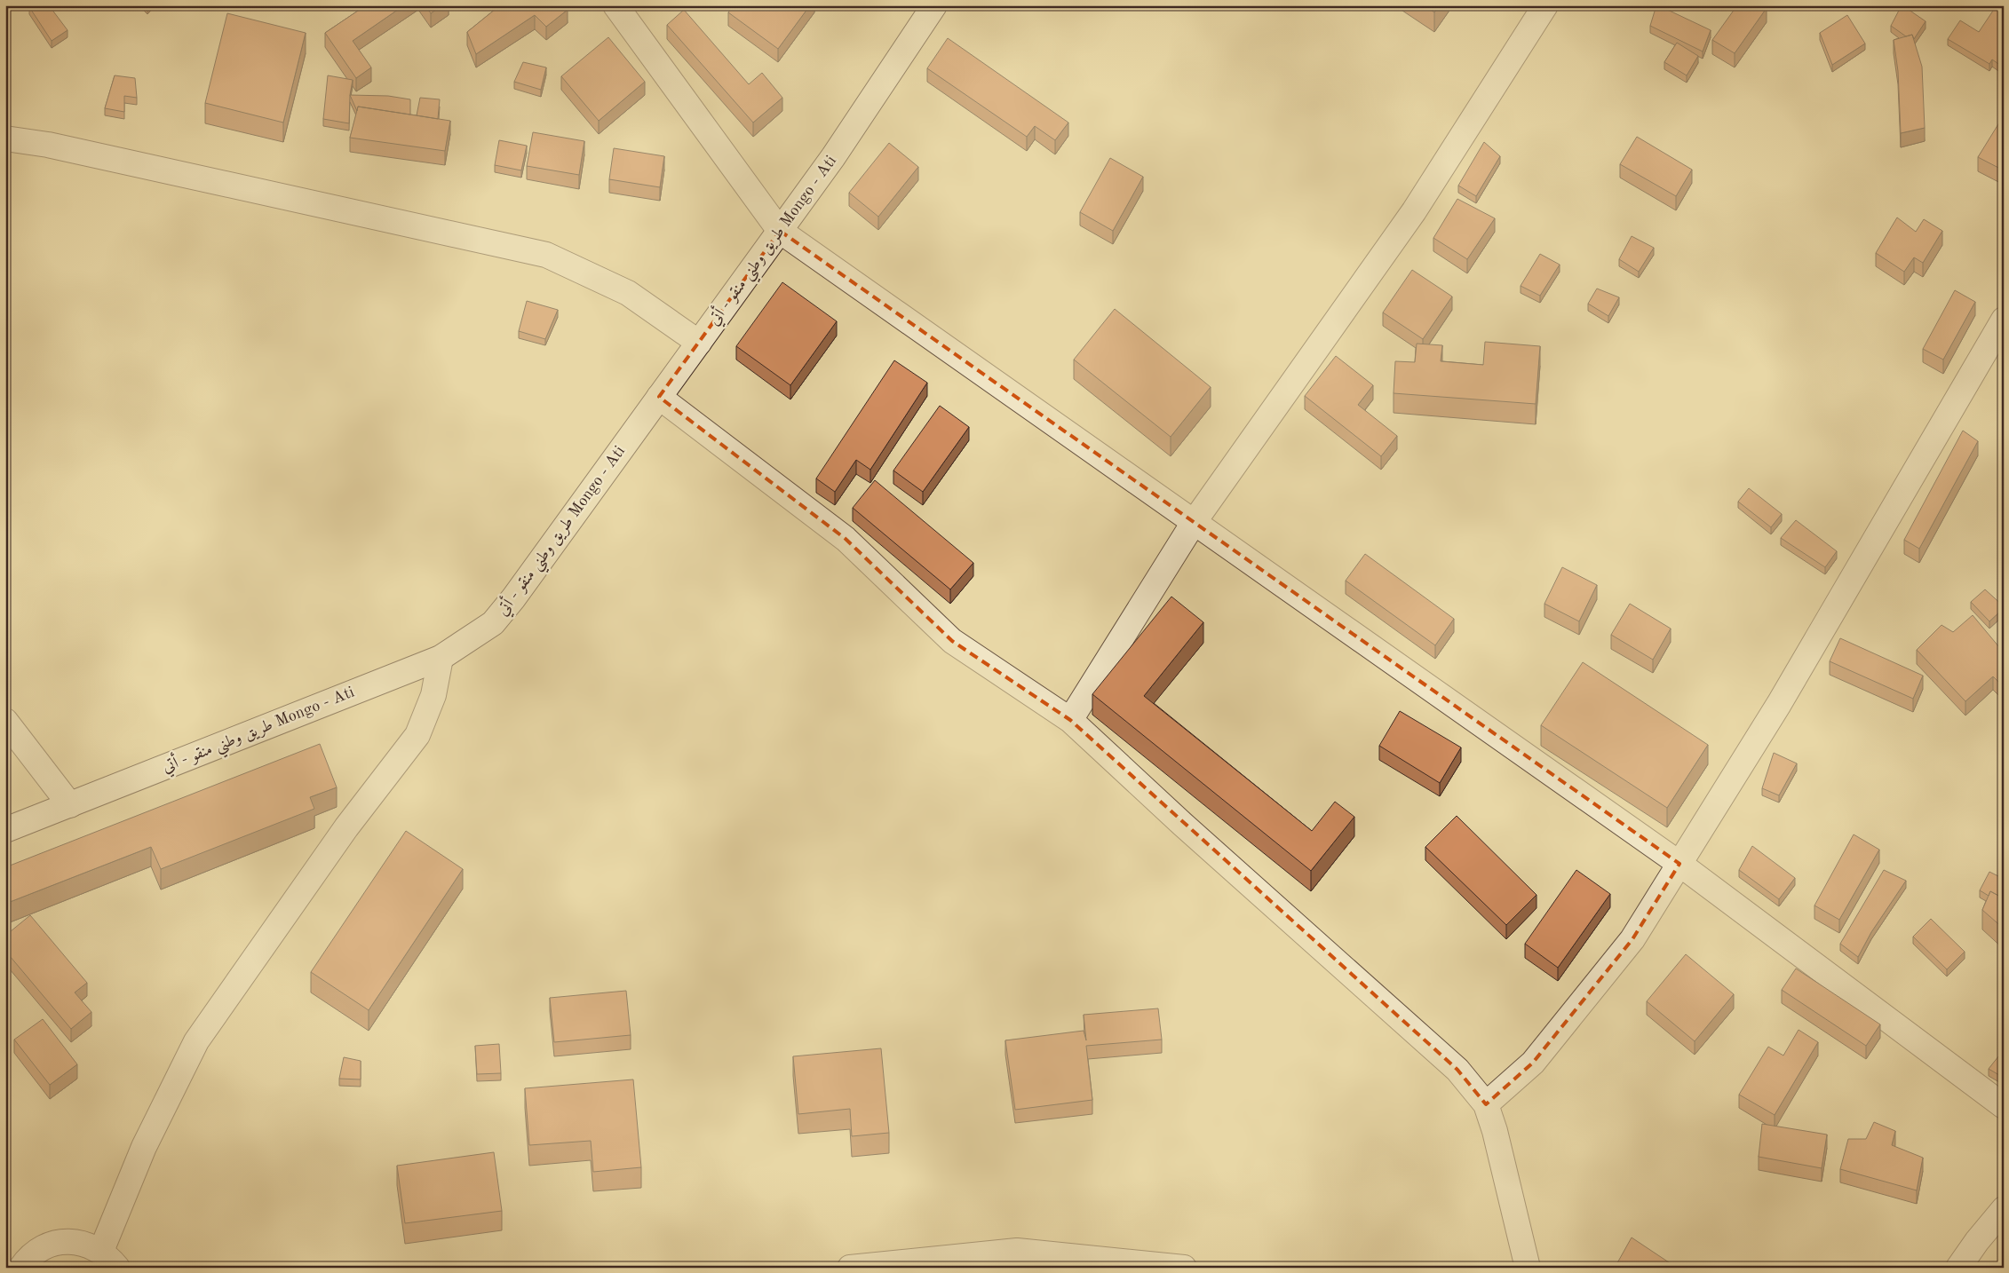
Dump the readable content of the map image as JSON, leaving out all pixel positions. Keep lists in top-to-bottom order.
{
  "streets": {
    "street": ["طريق وطني منقو - أتي Mongo - Ati"]
  }
}
